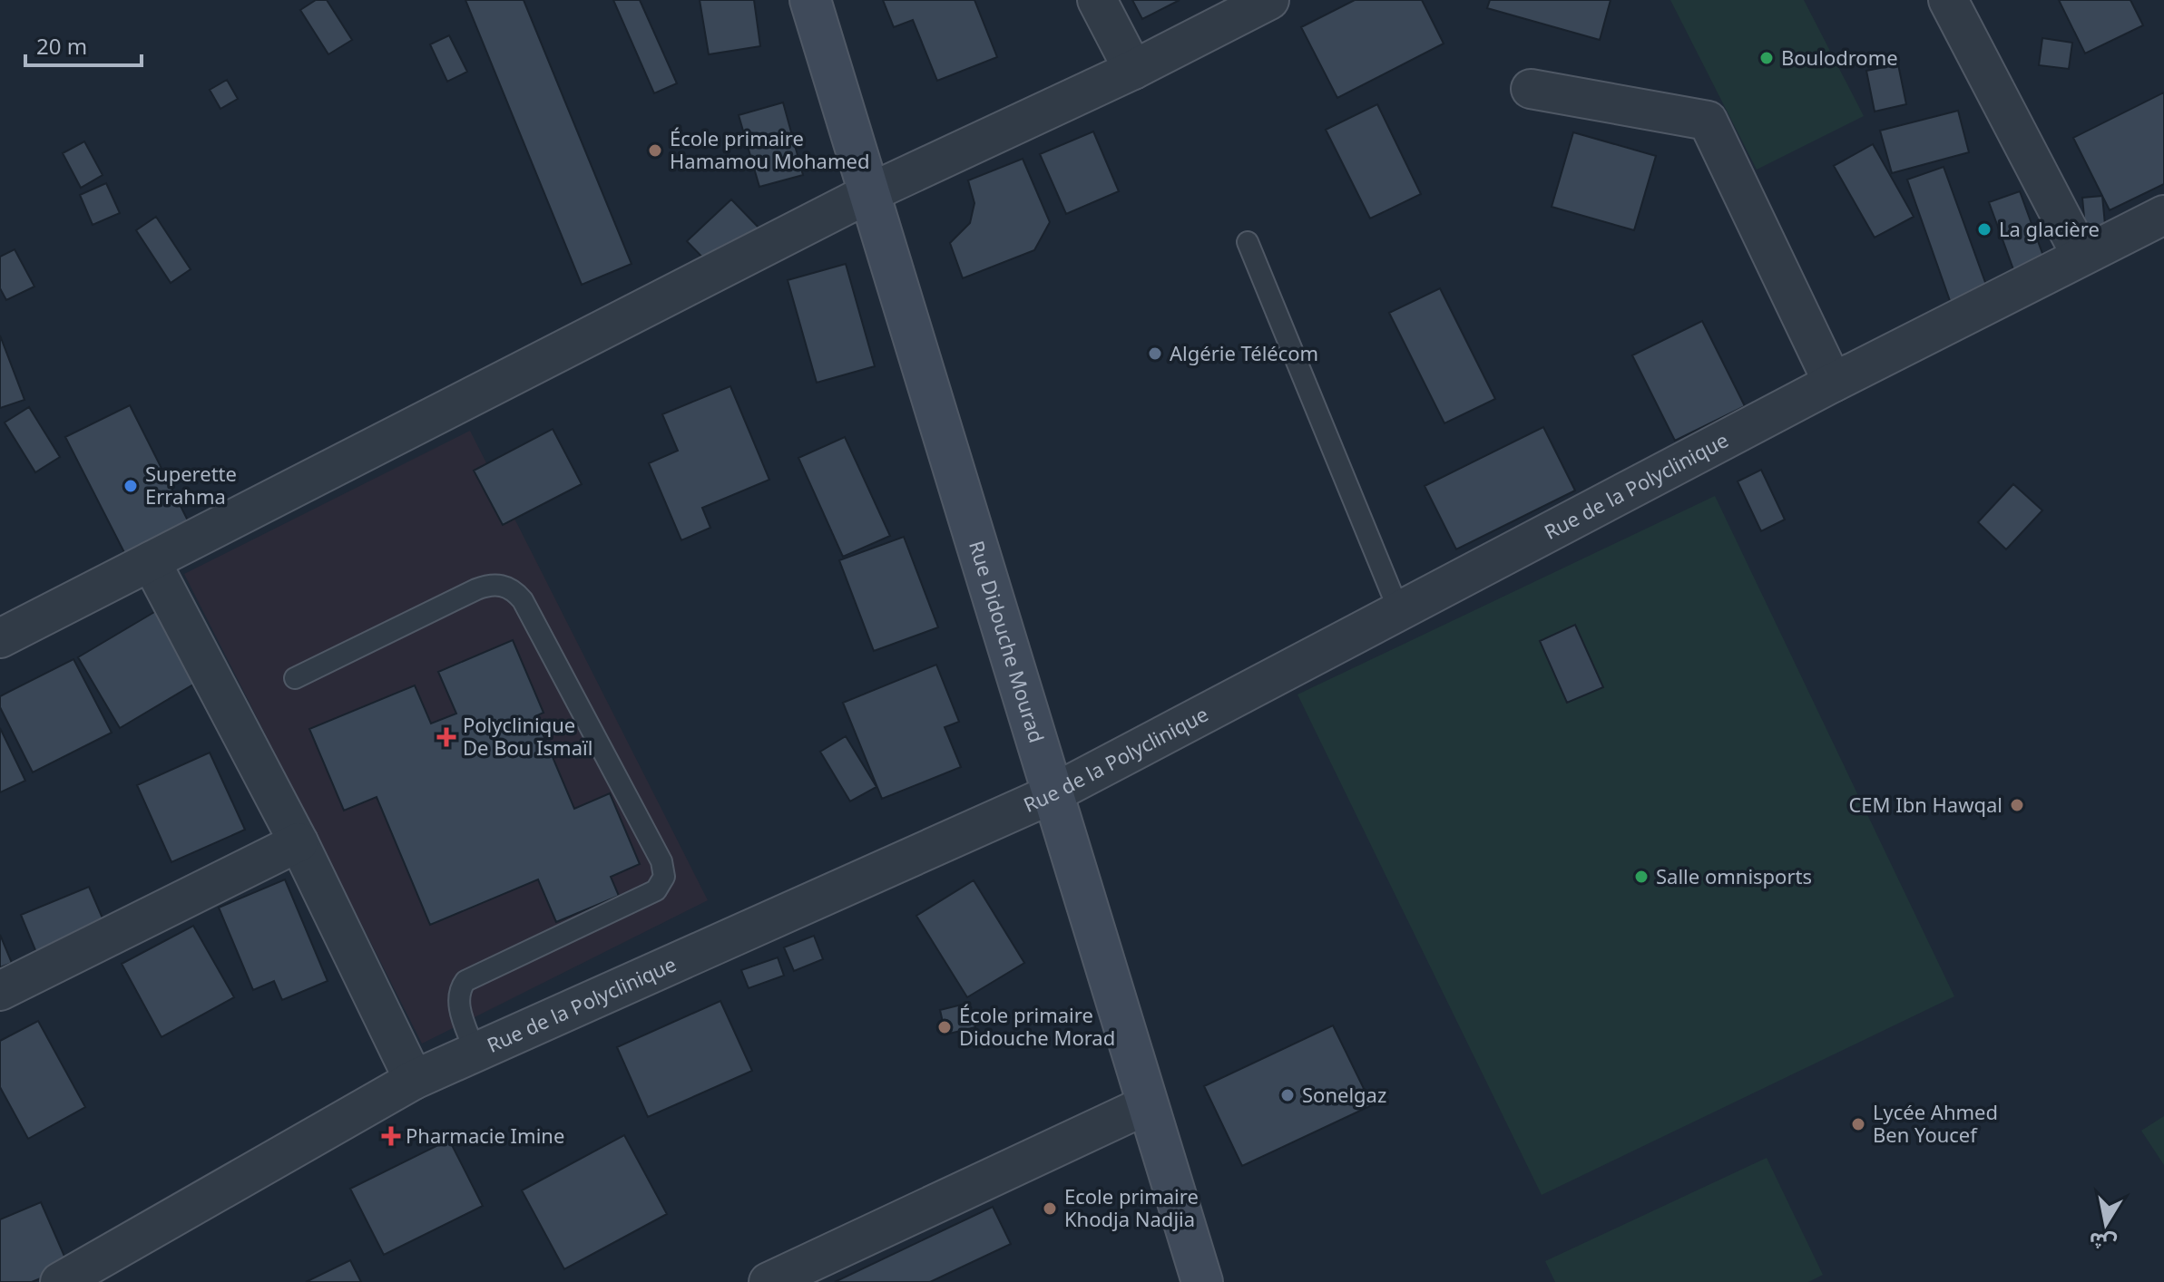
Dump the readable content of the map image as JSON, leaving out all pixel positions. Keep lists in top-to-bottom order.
{
  "streets": {
    "main road": ["Rue Didouche Mourad"],
    "street": ["Rue de la Polyclinique"]
  },
  "crossings": [
    ["Rue de la Polyclinique", "Rue Didouche Mourad"]
  ],
  "places": {
    "other": [
      "Boulodrome",
      "École primaire Hamamou Mohamed",
      "La glacière",
      "Algérie Télécom",
      "Superette Errahma",
      "CEM Ibn Hawqal",
      "Salle omnisports",
      "École primaire Didouche Morad",
      "Sonelgaz",
      "Lycée Ahmed Ben Youcef",
      "Ecole primaire Khodja Nadjia"
    ],
    "health": ["Polyclinique De Bou Ismaïl", "Pharmacie Imine"]
  },
  "scale_bar": "20 m",
  "north": "bottom"
}
